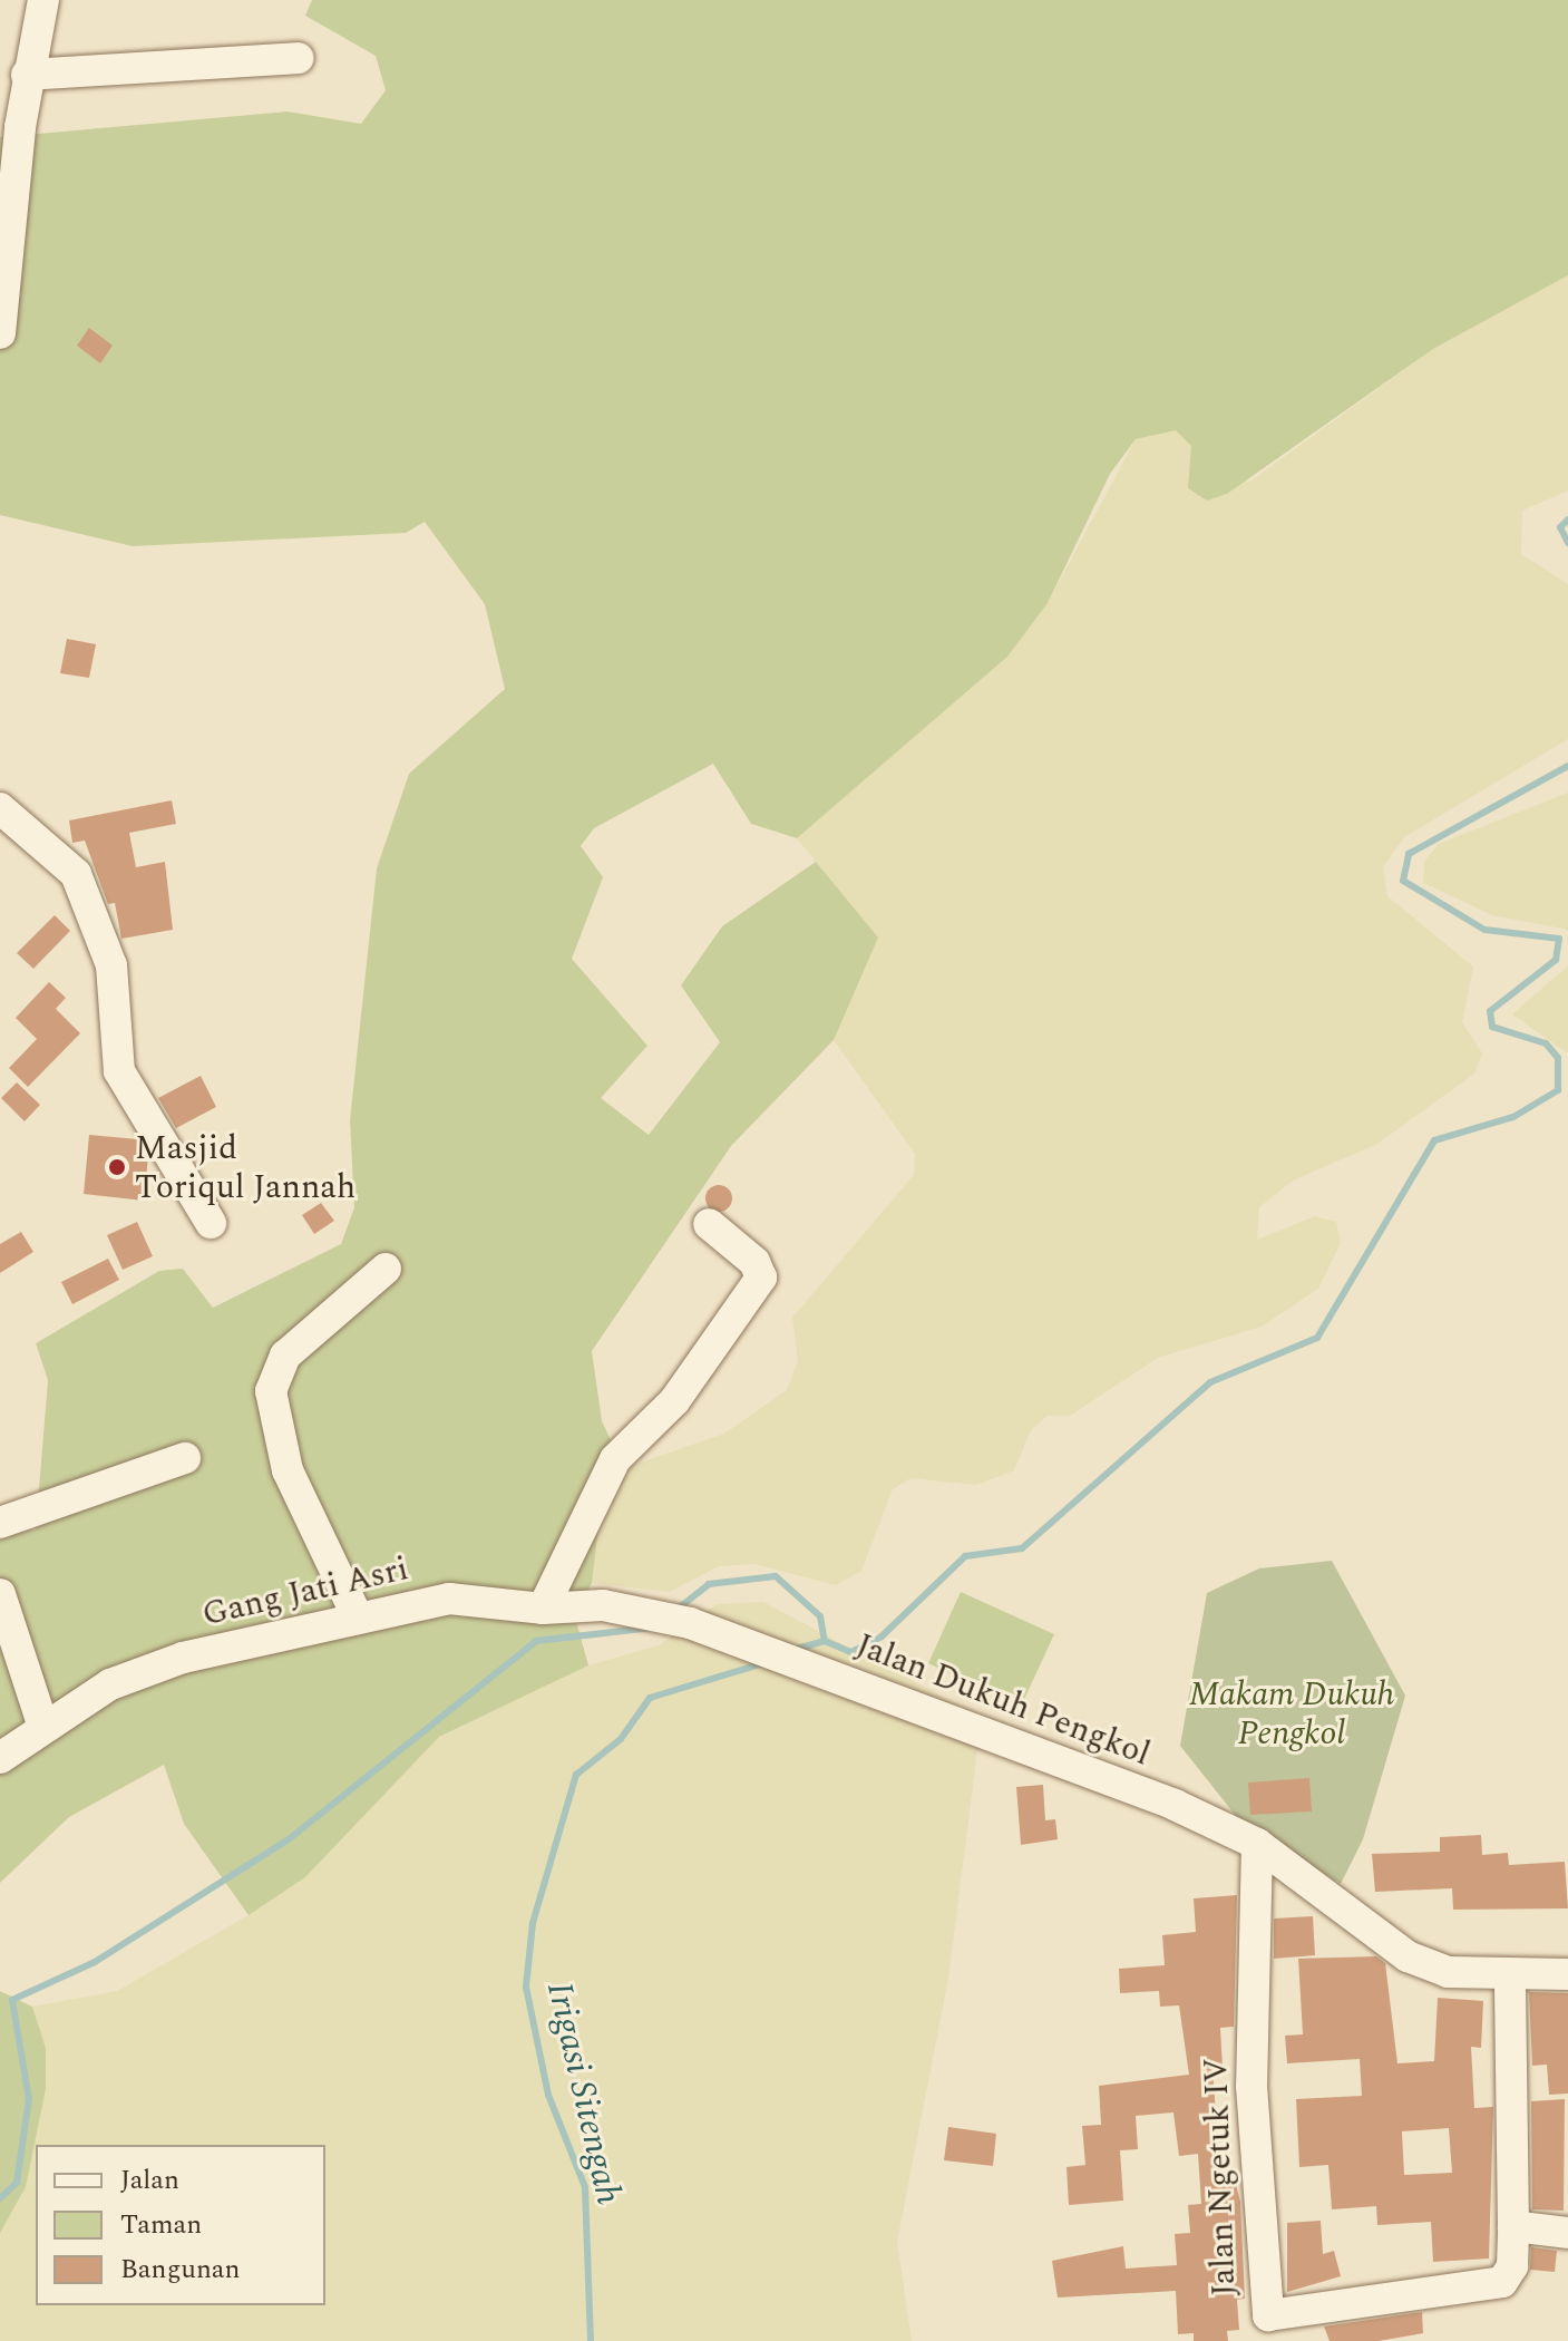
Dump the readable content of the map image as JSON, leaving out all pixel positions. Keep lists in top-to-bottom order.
{
  "streets": {
    "street": ["Gang Jati Asri", "Jalan Dukuh Pengkol", "Jalan Ngetuk IV"]
  },
  "crossings": [
    ["Gang Jati Asri", "Jalan Dukuh Pengkol"],
    ["Jalan Dukuh Pengkol", "Jalan Ngetuk IV"]
  ],
  "water": ["Irigasi Sitengah"],
  "parks": ["Makam Dukuh Pengkol"],
  "places": ["Masjid Toriqul Jannah"],
  "legend": ["Jalan", "Taman", "Bangunan"]
}
